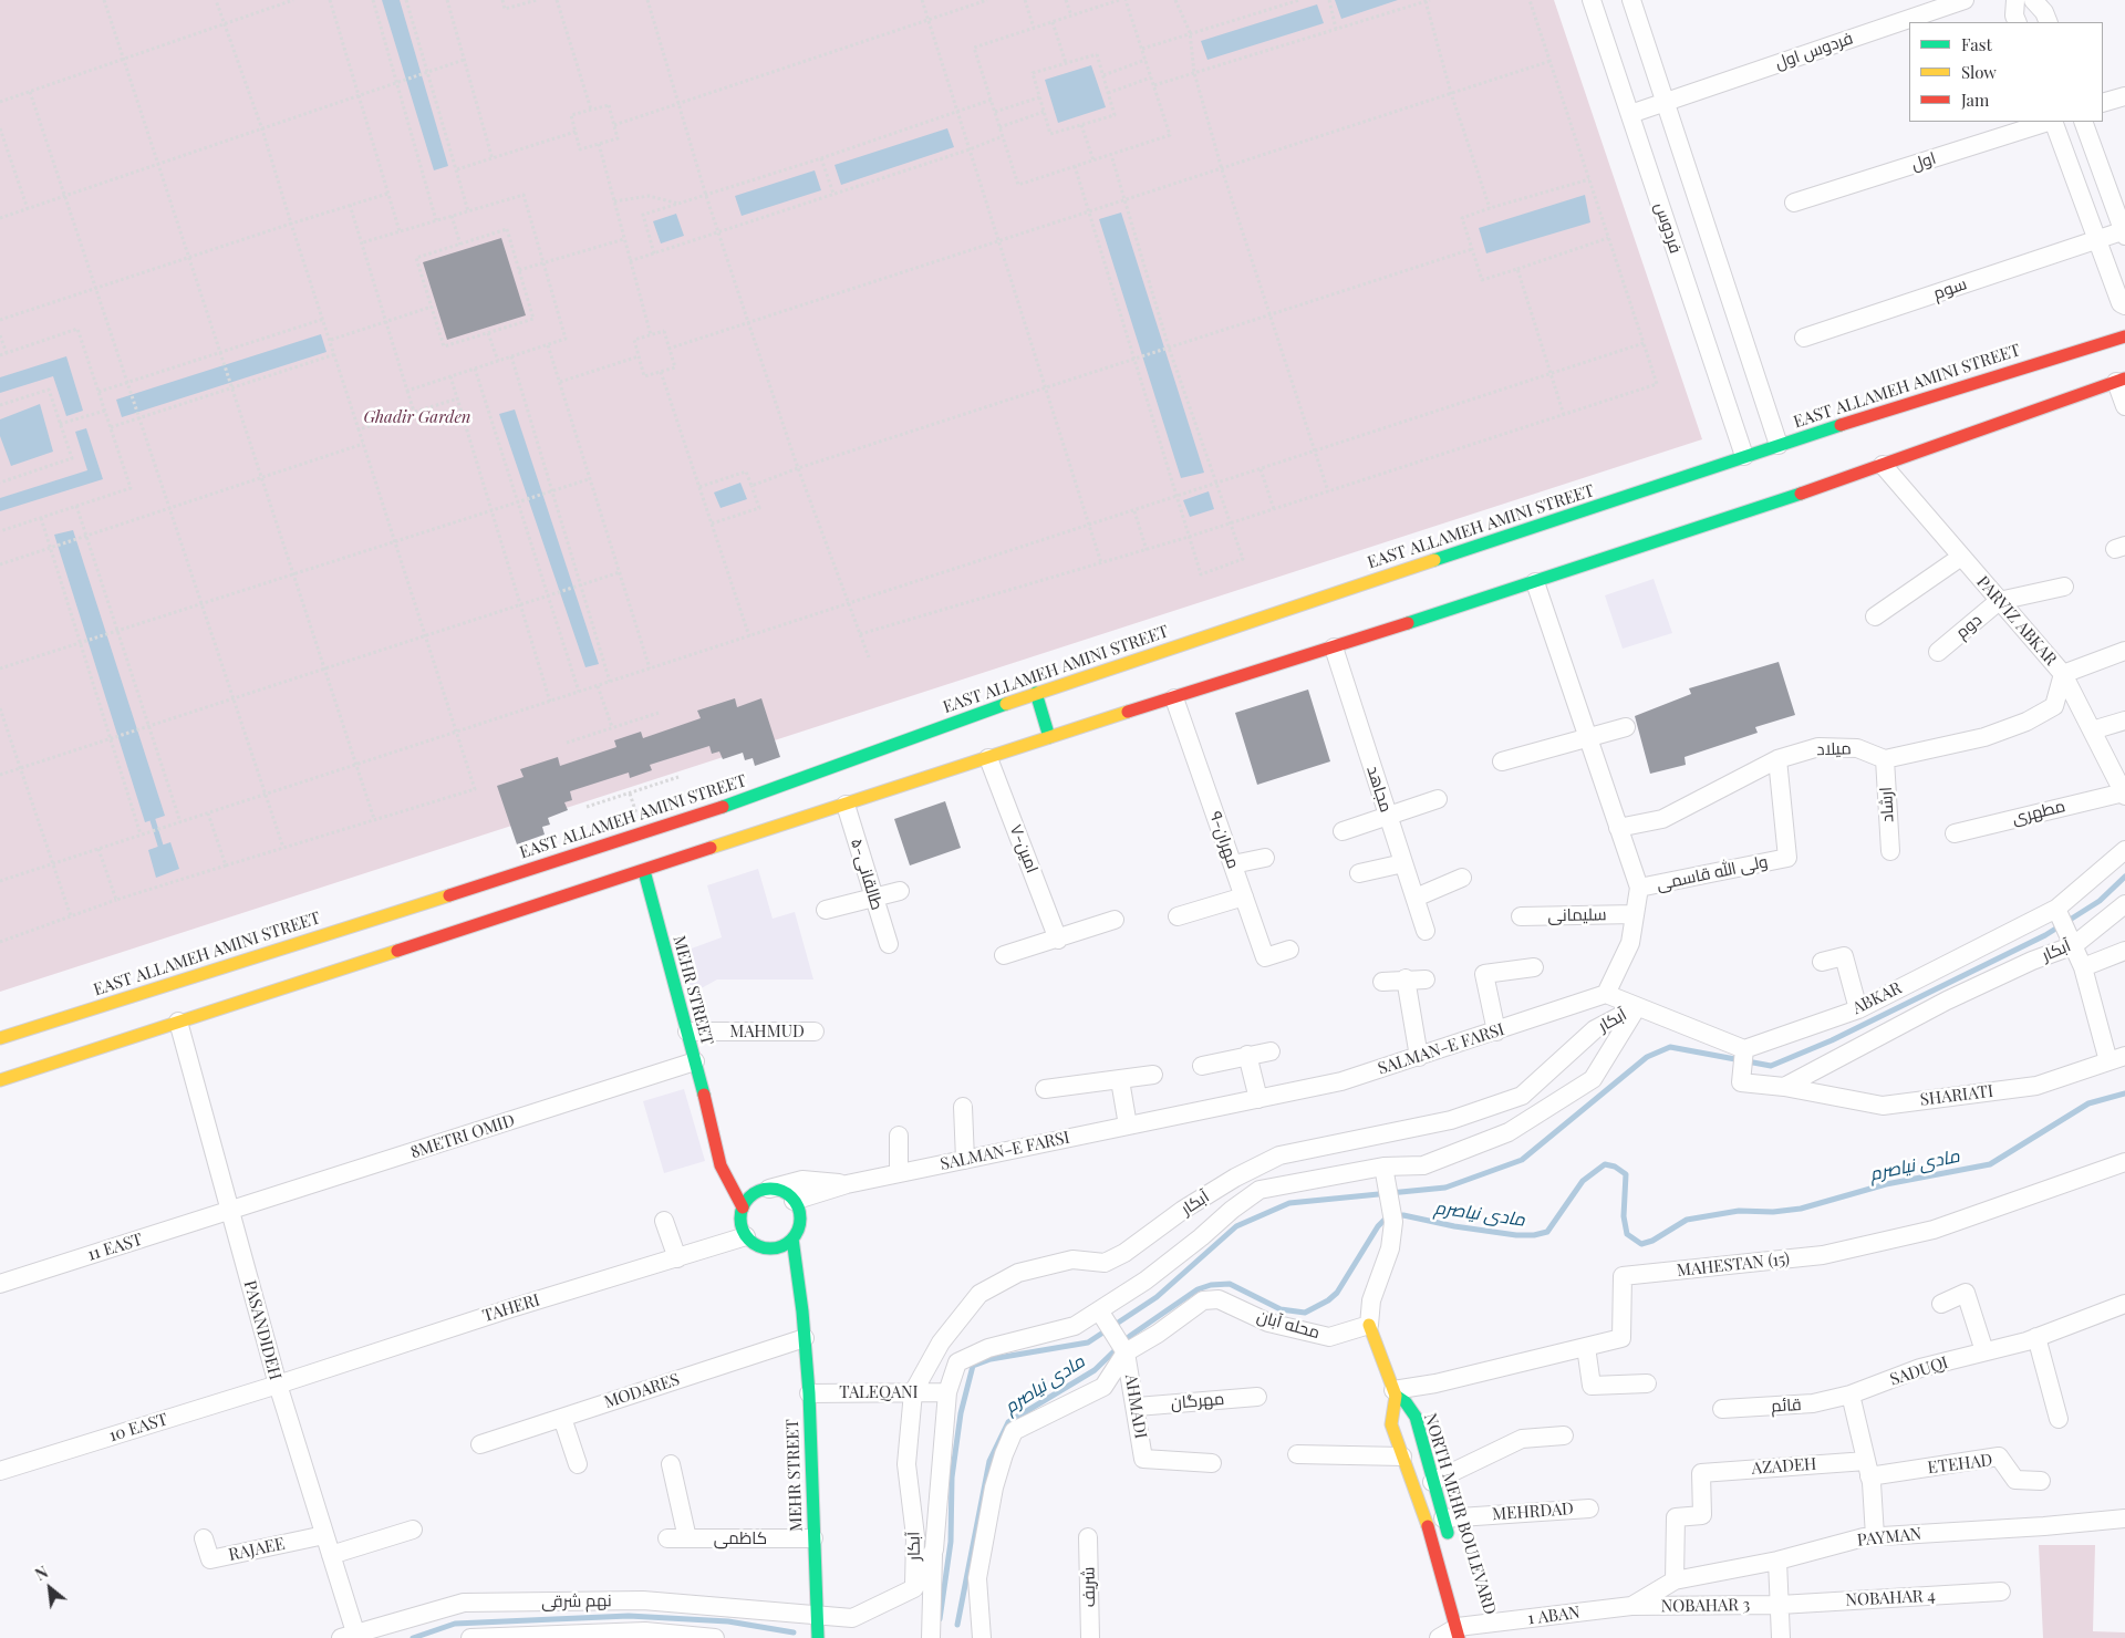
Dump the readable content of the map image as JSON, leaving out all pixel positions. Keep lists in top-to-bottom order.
{
  "streets": {
    "main road": ["EAST ALLAMEH AMINI STREET", "MEHR STREET", "NORTH MEHR BOULEVARD"],
    "street": [
      "فردوس اول",
      "اول",
      "فردوس",
      "سوم",
      "PARVIZ ABKAR",
      "دوم",
      "میلاد",
      "مجاهد",
      "ارشاد",
      "مطهری",
      "۹-مهران",
      "۷-امین",
      "ولی الله قاسمی",
      "۵-طالقانی",
      "سلیمانی",
      "آبکار",
      "ABKAR",
      "MAHMUD",
      "SALMAN-E FARSI",
      "SHARIATI",
      "8METRI OMID",
      "11 EAST",
      "MAHESTAN (15)",
      "TAHERI",
      "محله آبان",
      "PASANDIDEH",
      "SADUQI",
      "MODARES",
      "TALEQANI",
      "مهرگان",
      "قائم",
      "AHMADI",
      "10 EAST",
      "ETEHAD",
      "AZADEH",
      "MEHRDAD",
      "PAYMAN",
      "کاظمی",
      "RAJAEE",
      "شریف",
      "NOBAHAR 4",
      "نهم شرقی",
      "NOBAHAR 3",
      "1 ABAN"
    ]
  },
  "crossings": [
    ["فردوس اول", "فردوس"],
    ["فردوس", "EAST ALLAMEH AMINI STREET"],
    ["PARVIZ ABKAR", "دوم"],
    ["PARVIZ ABKAR", "مطهری"],
    ["میلاد", "ارشاد"],
    ["میلاد", "ولی الله قاسمی"],
    ["آبکار", "SHARIATI"],
    ["آبکار", "TALEQANI"],
    ["آبکار", "AHMADI"],
    ["MEHR STREET", "MAHMUD"],
    ["MEHR STREET", "SALMAN-E FARSI"],
    ["MEHR STREET", "8METRI OMID"],
    ["MEHR STREET", "TAHERI"],
    ["MEHR STREET", "MODARES"],
    ["MEHR STREET", "TALEQANI"],
    ["MEHR STREET", "کاظمی"],
    ["MEHR STREET", "نهم شرقی"],
    ["SALMAN-E FARSI", "TAHERI"],
    ["8METRI OMID", "11 EAST"],
    ["8METRI OMID", "PASANDIDEH"],
    ["11 EAST", "PASANDIDEH"],
    ["MAHESTAN (15)", "NORTH MEHR BOULEVARD"],
    ["TAHERI", "PASANDIDEH"],
    ["TAHERI", "10 EAST"],
    ["محله آبان", "AHMADI"],
    ["PASANDIDEH", "10 EAST"],
    ["PASANDIDEH", "RAJAEE"],
    ["PASANDIDEH", "نهم شرقی"],
    ["SADUQI", "قائم"],
    ["مهرگان", "AHMADI"],
    ["ETEHAD", "AZADEH"],
    ["AZADEH", "PAYMAN"],
    ["MEHRDAD", "NORTH MEHR BOULEVARD"],
    ["NORTH MEHR BOULEVARD", "1 ABAN"],
    ["PAYMAN", "NOBAHAR 3"],
    ["PAYMAN", "1 ABAN"],
    ["NOBAHAR 4", "NOBAHAR 3"],
    ["NOBAHAR 3", "1 ABAN"]
  ],
  "water": ["مادی نیاصرم"],
  "parks": ["Ghadir Garden"],
  "legend": ["Fast", "Slow", "Jam"],
  "north": "top left"
}
